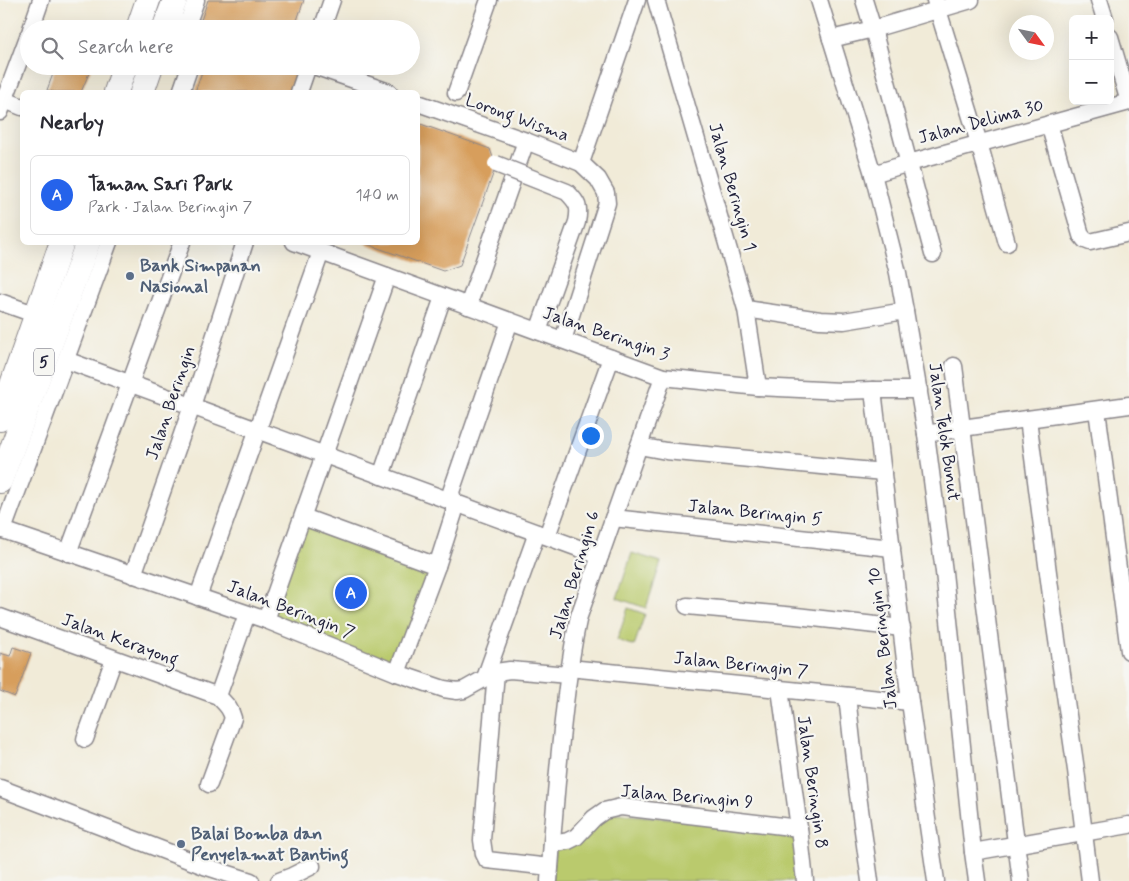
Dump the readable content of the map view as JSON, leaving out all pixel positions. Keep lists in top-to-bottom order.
{
  "streets": {
    "highway": ["5"],
    "street": [
      "Lorong Wisma",
      "Jalan Delima 30",
      "Jalan Beringin 1",
      "Jalan Beringin 3",
      "Jalan Beringin",
      "Jalan Telok Bunut",
      "Jalan Beringin 5",
      "Jalan Beringin 6",
      "Jalan Beringin 7",
      "Jalan Beringin 10",
      "Jalan Kerayong",
      "Jalan Beringin 8",
      "Jalan Beringin 9"
    ]
  },
  "crossings": [
    ["Lorong Wisma", "Jalan Beringin 3"],
    ["Jalan Delima 30", "Jalan Telok Bunut"],
    ["Jalan Beringin 1", "Jalan Beringin 3"],
    ["Jalan Beringin 3", "Jalan Telok Bunut"],
    ["Jalan Beringin 3", "Jalan Beringin 6"],
    ["Jalan Beringin 3", "Jalan Beringin 10"],
    ["Jalan Beringin", "Jalan Beringin 7"],
    ["Jalan Beringin 5", "Jalan Beringin 6"],
    ["Jalan Beringin 5", "Jalan Beringin 10"],
    ["Jalan Beringin 6", "Jalan Beringin 7"],
    ["Jalan Beringin 6", "Jalan Beringin 9"],
    ["Jalan Beringin 7", "Jalan Beringin 10"],
    ["Jalan Beringin 7", "Jalan Beringin 8"],
    ["Jalan Beringin 8", "Jalan Beringin 9"]
  ],
  "places": ["Bank Simpanan Nasional", "Balai Bomba dan Penyelamat Banting"],
  "north": "bottom right",
  "page": {
    "map_buttons": ["+", "−"],
    "search": "Search here",
    "heading": "Nearby",
    "list": [
      {
        "mark": "A",
        "name": "Taman Sari Park",
        "note": "Park · Jalan Beringin 7",
        "value": "140 m"
      }
    ],
    "pins": "A"
  }
}
